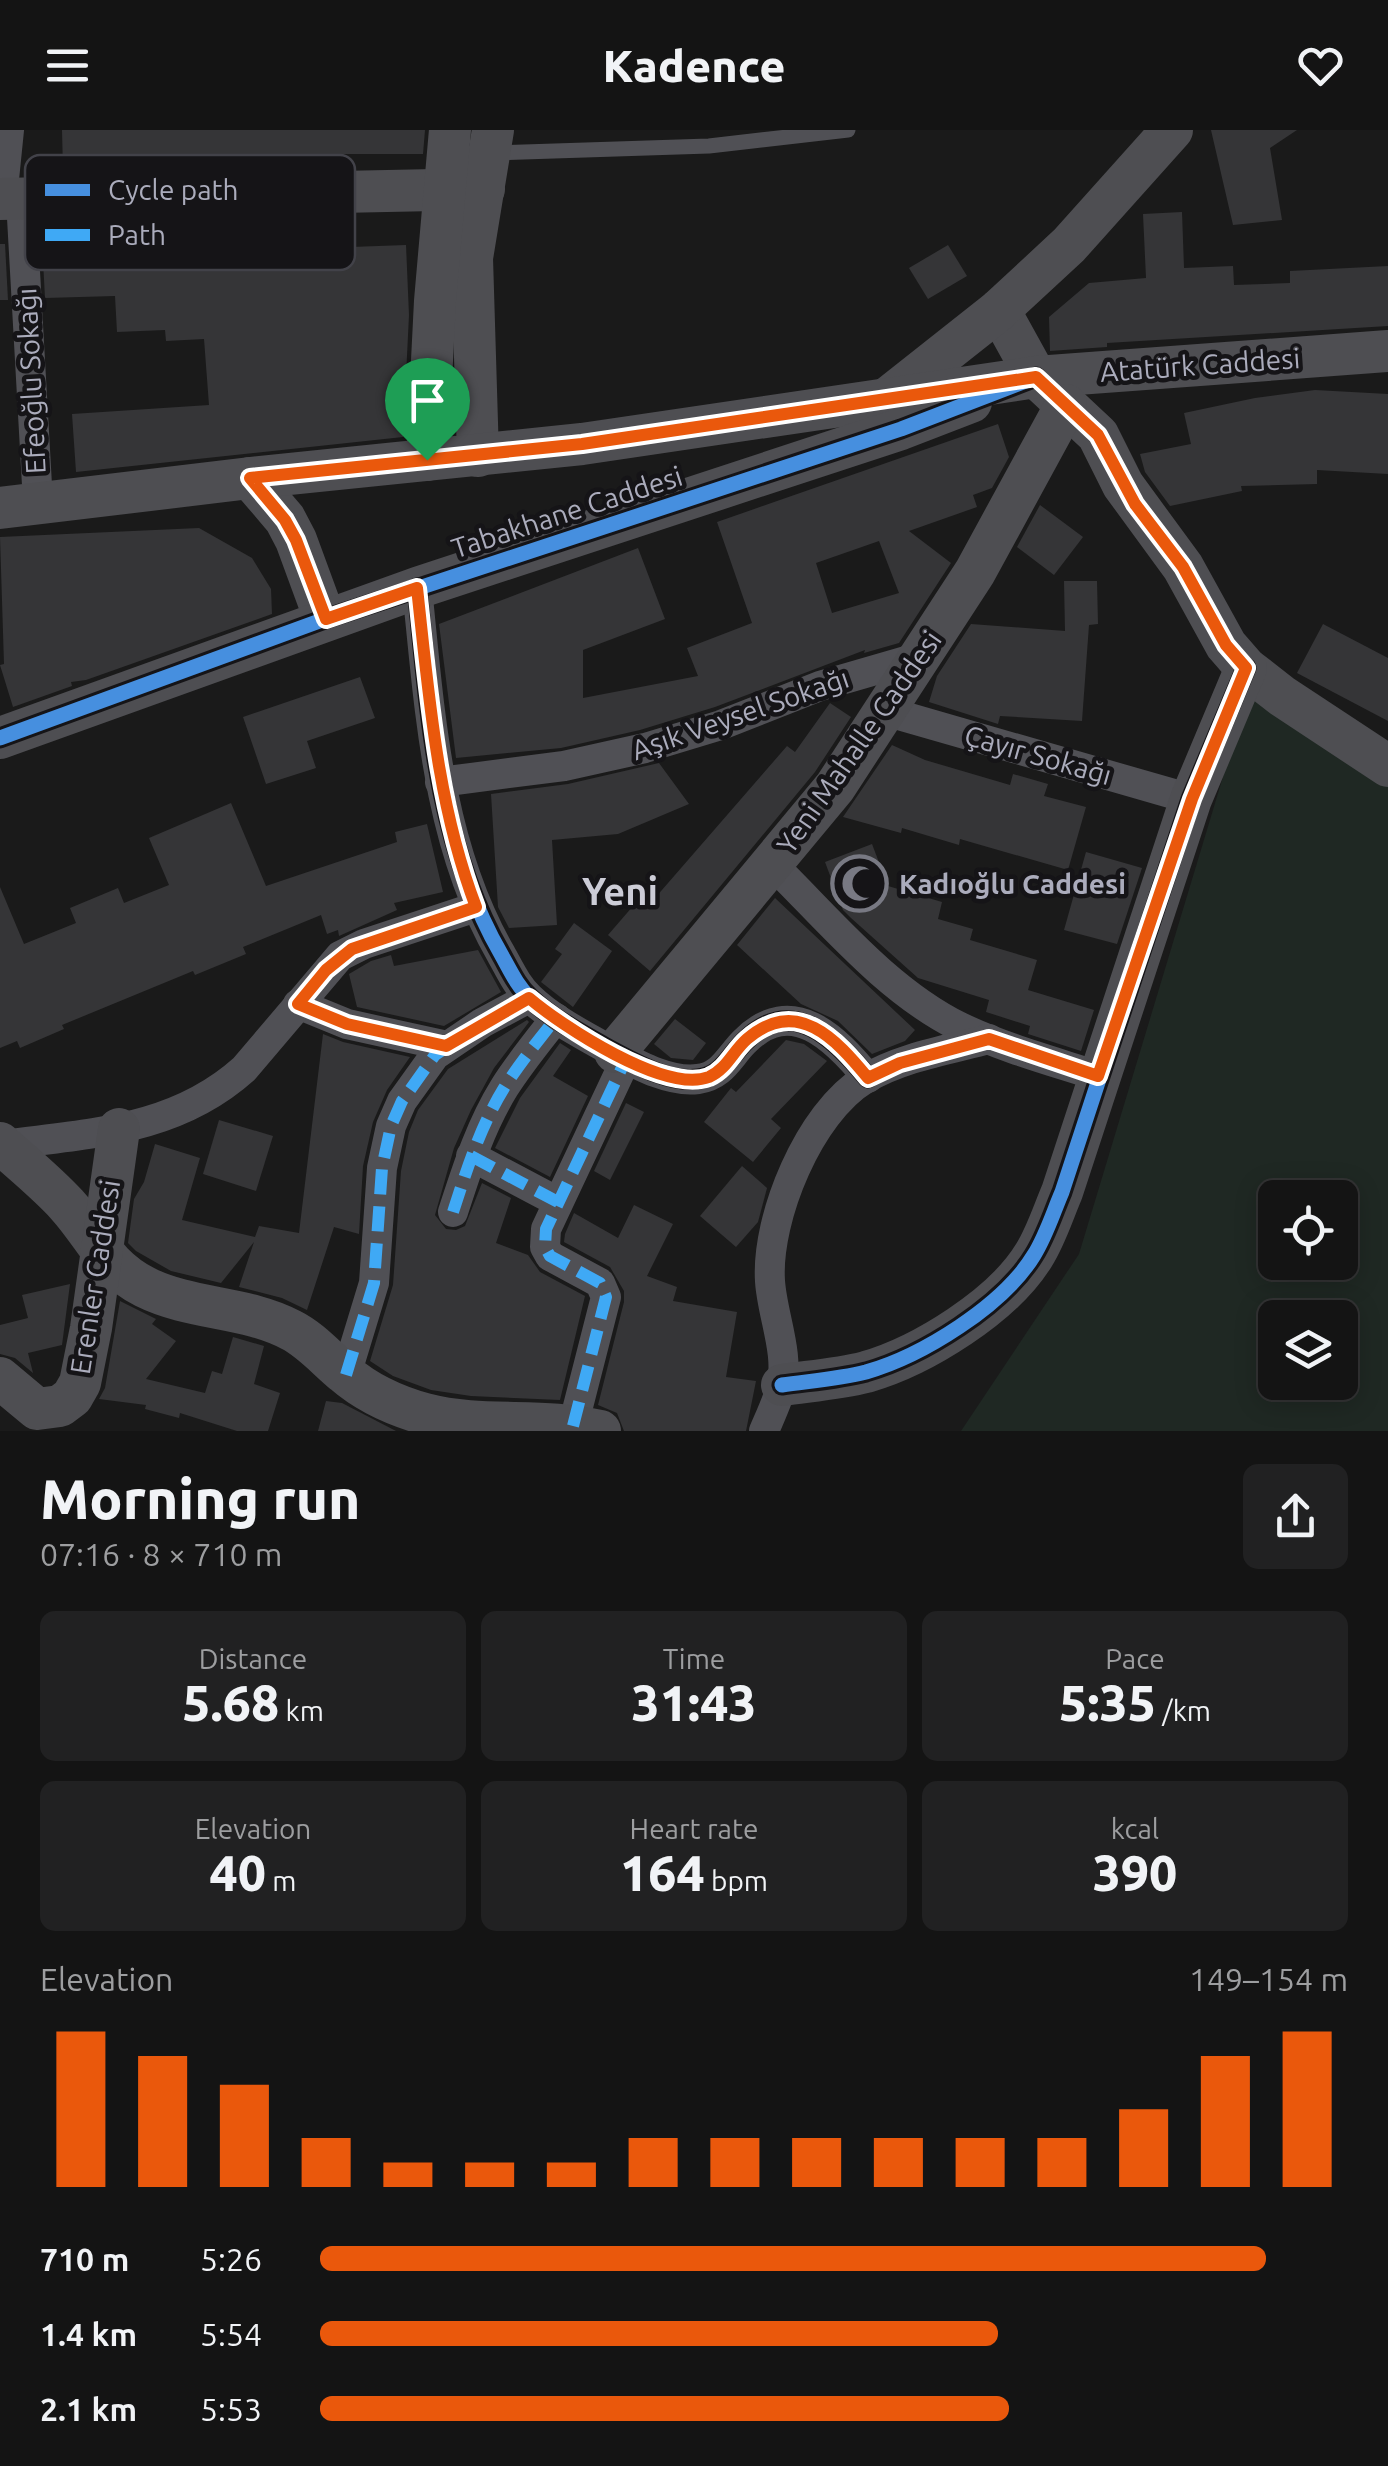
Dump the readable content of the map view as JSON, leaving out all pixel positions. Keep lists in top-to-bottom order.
{
  "streets": {
    "street": [
      "Atatürk Caddesi",
      "Efeoğlu Sokağı",
      "Tabakhane Caddesi",
      "Aşık Veysel Sokağı",
      "Yeni Mahalle Caddesi",
      "Çayır Sokağı",
      "Erenler Caddesi"
    ]
  },
  "crossings": [
    ["Atatürk Caddesi", "Efeoğlu Sokağı"],
    ["Atatürk Caddesi", "Tabakhane Caddesi"],
    ["Atatürk Caddesi", "Yeni Mahalle Caddesi"],
    ["Tabakhane Caddesi", "Yeni Mahalle Caddesi"],
    ["Aşık Veysel Sokağı", "Yeni Mahalle Caddesi"],
    ["Yeni Mahalle Caddesi", "Çayır Sokağı"]
  ],
  "districts": ["Yeni"],
  "places": {
    "mosque": ["Kadıoğlu Caddesi"]
  },
  "legend": ["Cycle path", "Path"],
  "page": {
    "header": "Kadence",
    "heading": ["Morning run", "07:16 · 8 × 710 m"],
    "stats": [
      ["Distance", "5.68 km"],
      ["Time", "31:43"],
      ["Pace", "5:35 /km"],
      ["Elevation", "40 m"],
      ["Heart rate", "164 bpm"],
      ["kcal", "390"]
    ],
    "chart": ["Elevation", "149–154 m"],
    "list": [
      {
        "name": "710 m",
        "note": "5:26"
      },
      {
        "name": "1.4 km",
        "note": "5:54"
      },
      {
        "name": "2.1 km",
        "note": "5:53"
      }
    ]
  }
}
